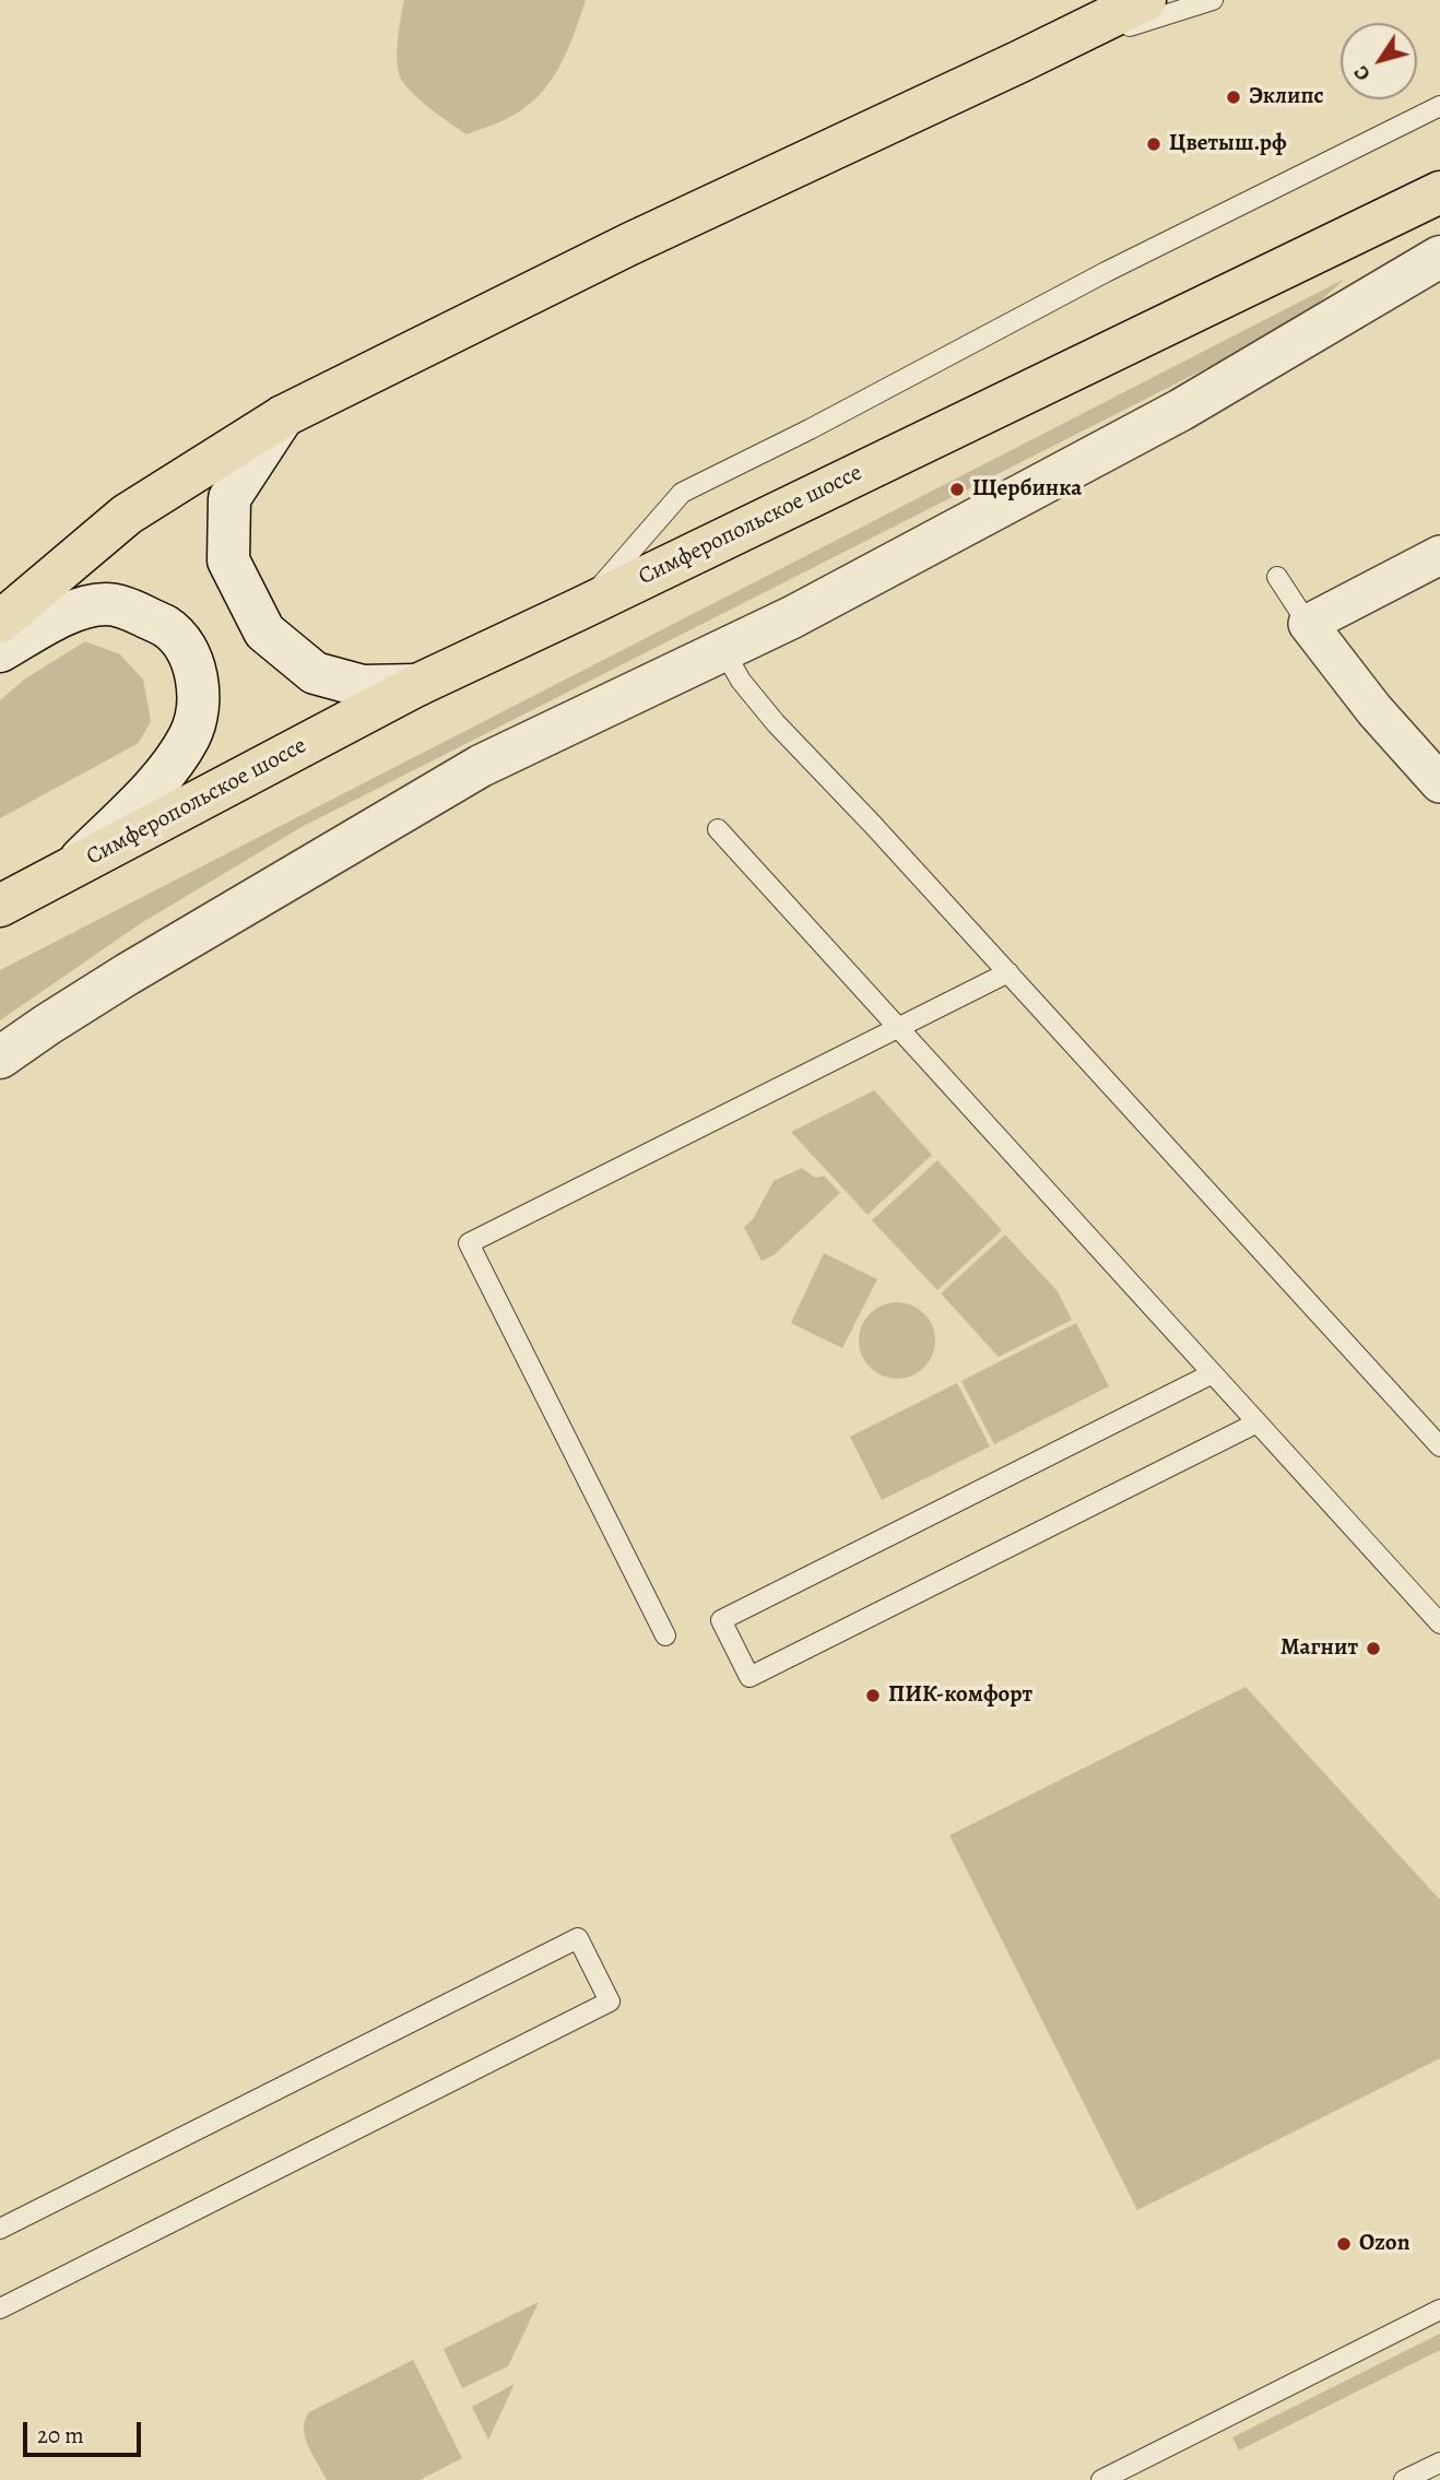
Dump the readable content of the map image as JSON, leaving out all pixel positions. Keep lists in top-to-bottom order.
{
  "streets": {
    "main road": ["Симферопольское шоссе"]
  },
  "places": [
    "Эклипс",
    "Цветыш.рф",
    "Щербинка",
    "Магнит",
    "ПИК-комфорт",
    "Ozon"
  ],
  "scale_bar": "20 m",
  "north": "bottom left"
}
